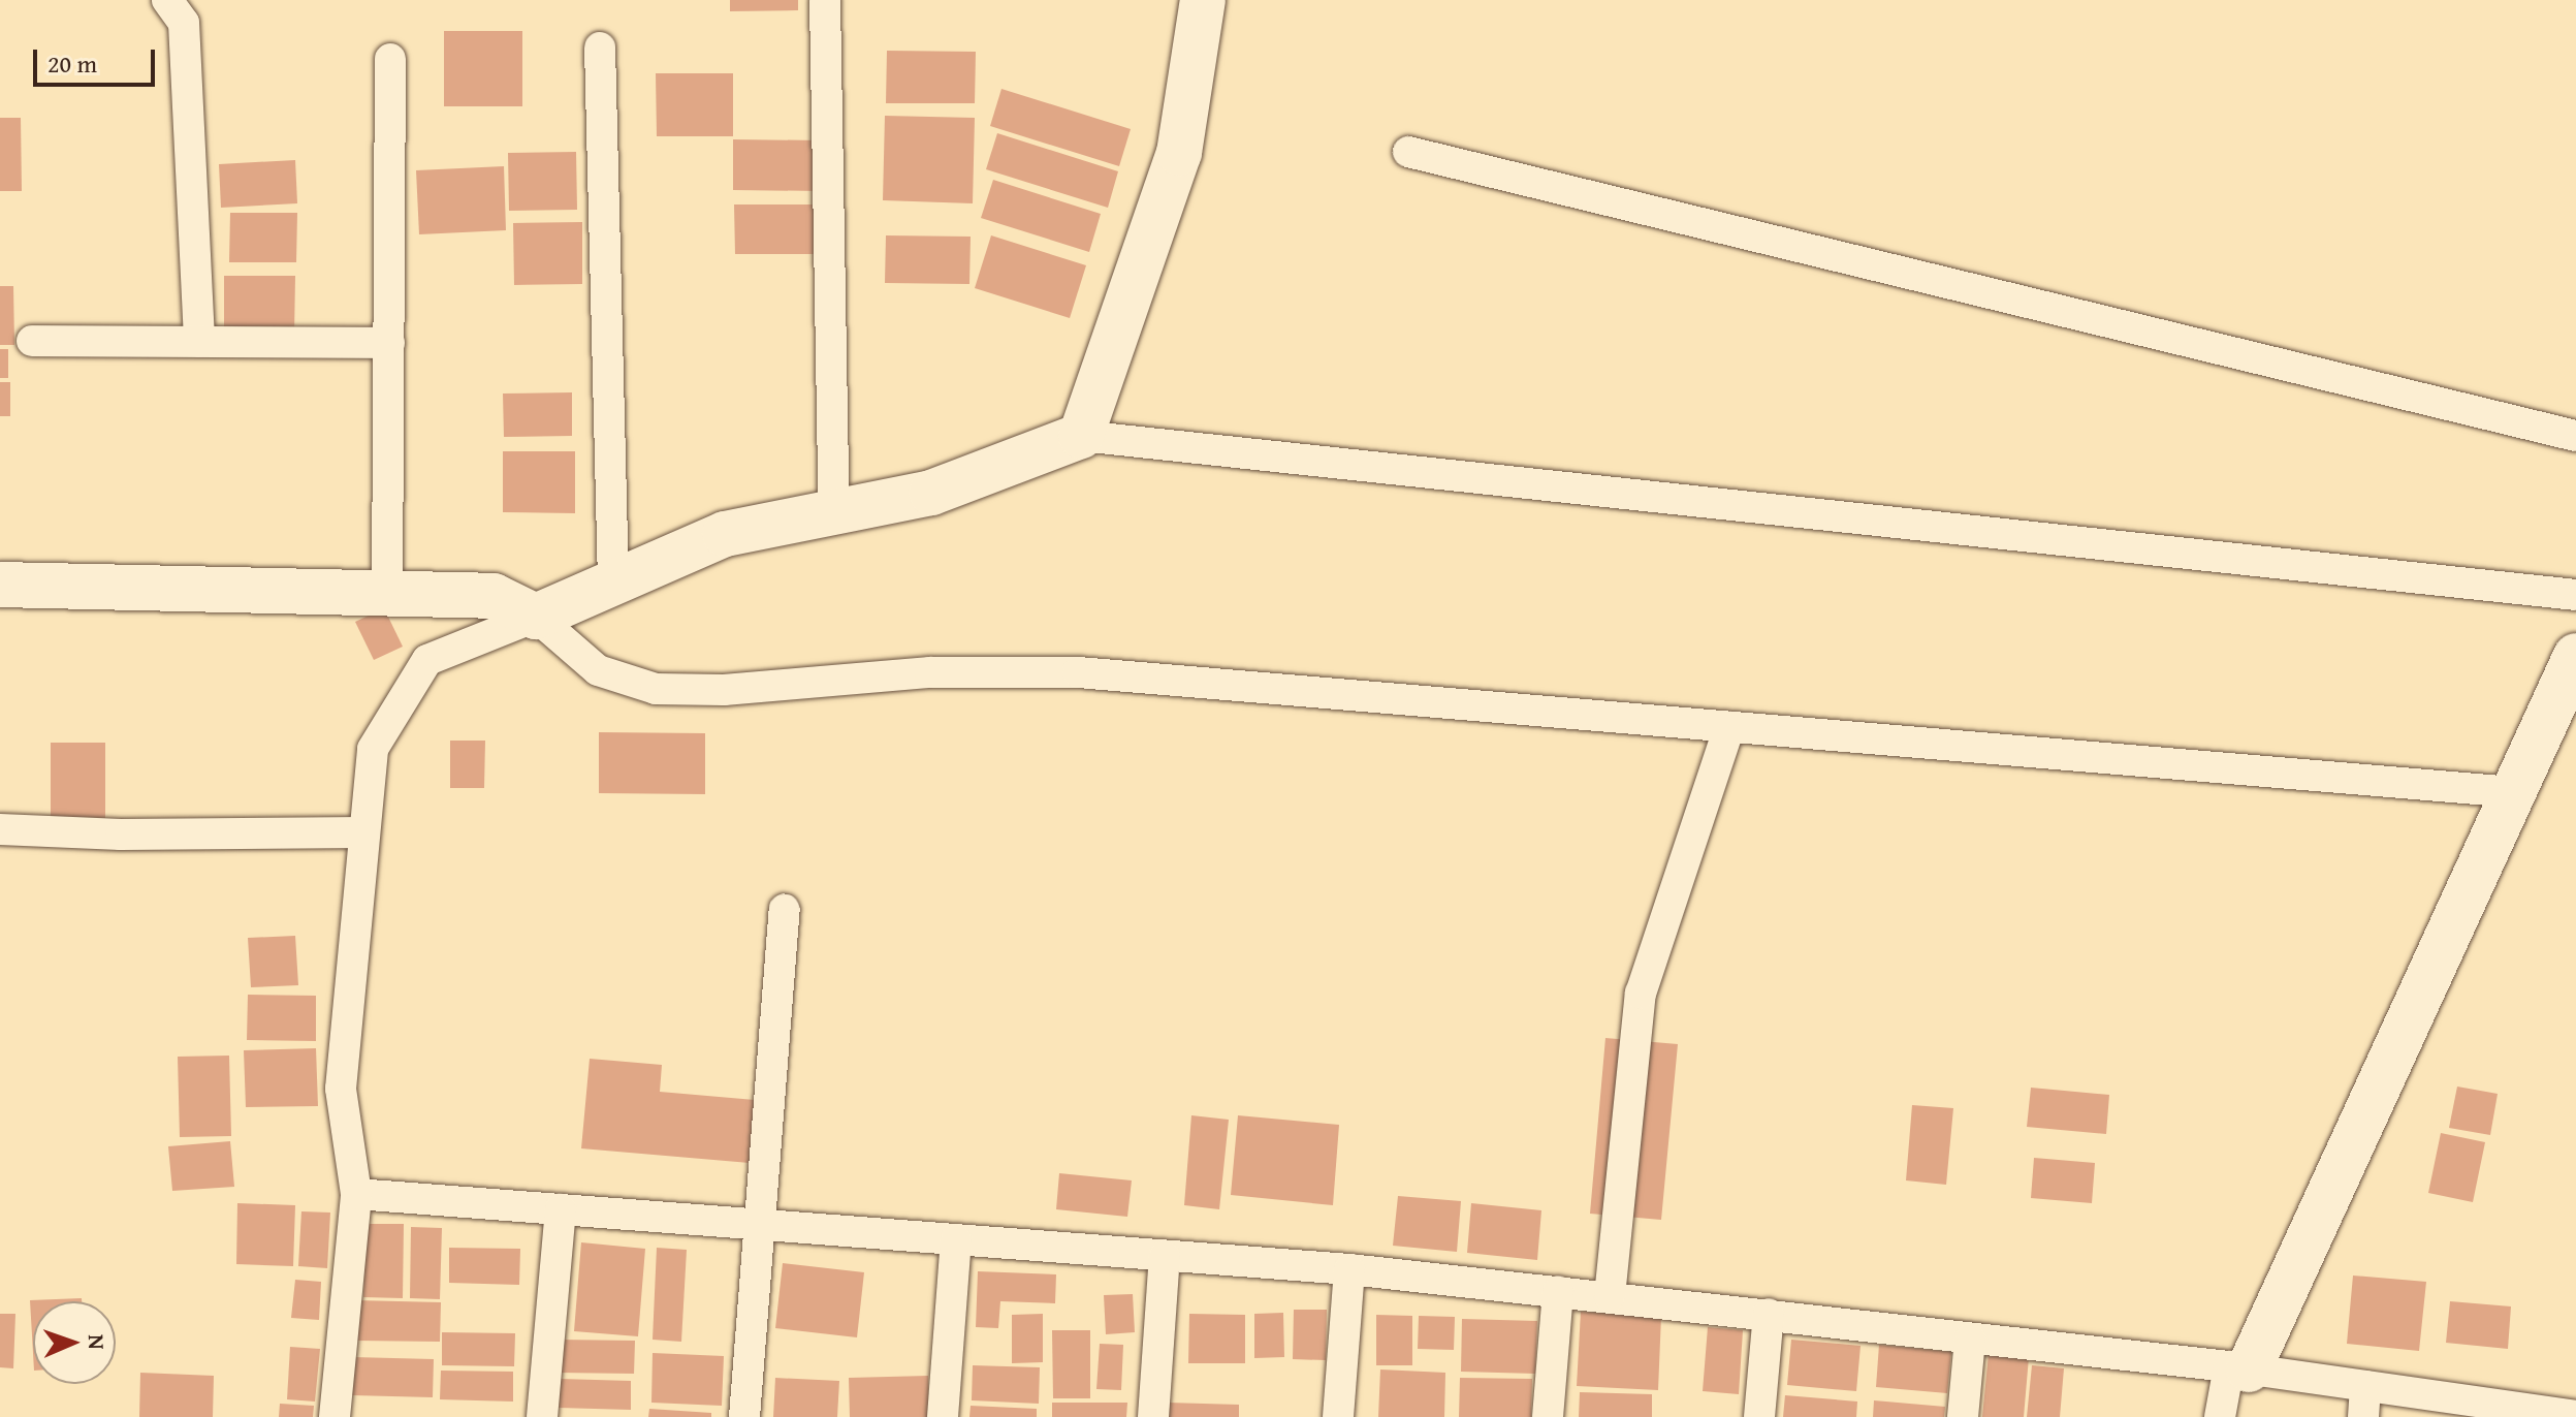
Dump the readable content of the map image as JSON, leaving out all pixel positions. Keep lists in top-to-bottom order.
{
  "scale_bar": "20 m",
  "north": "right"
}
